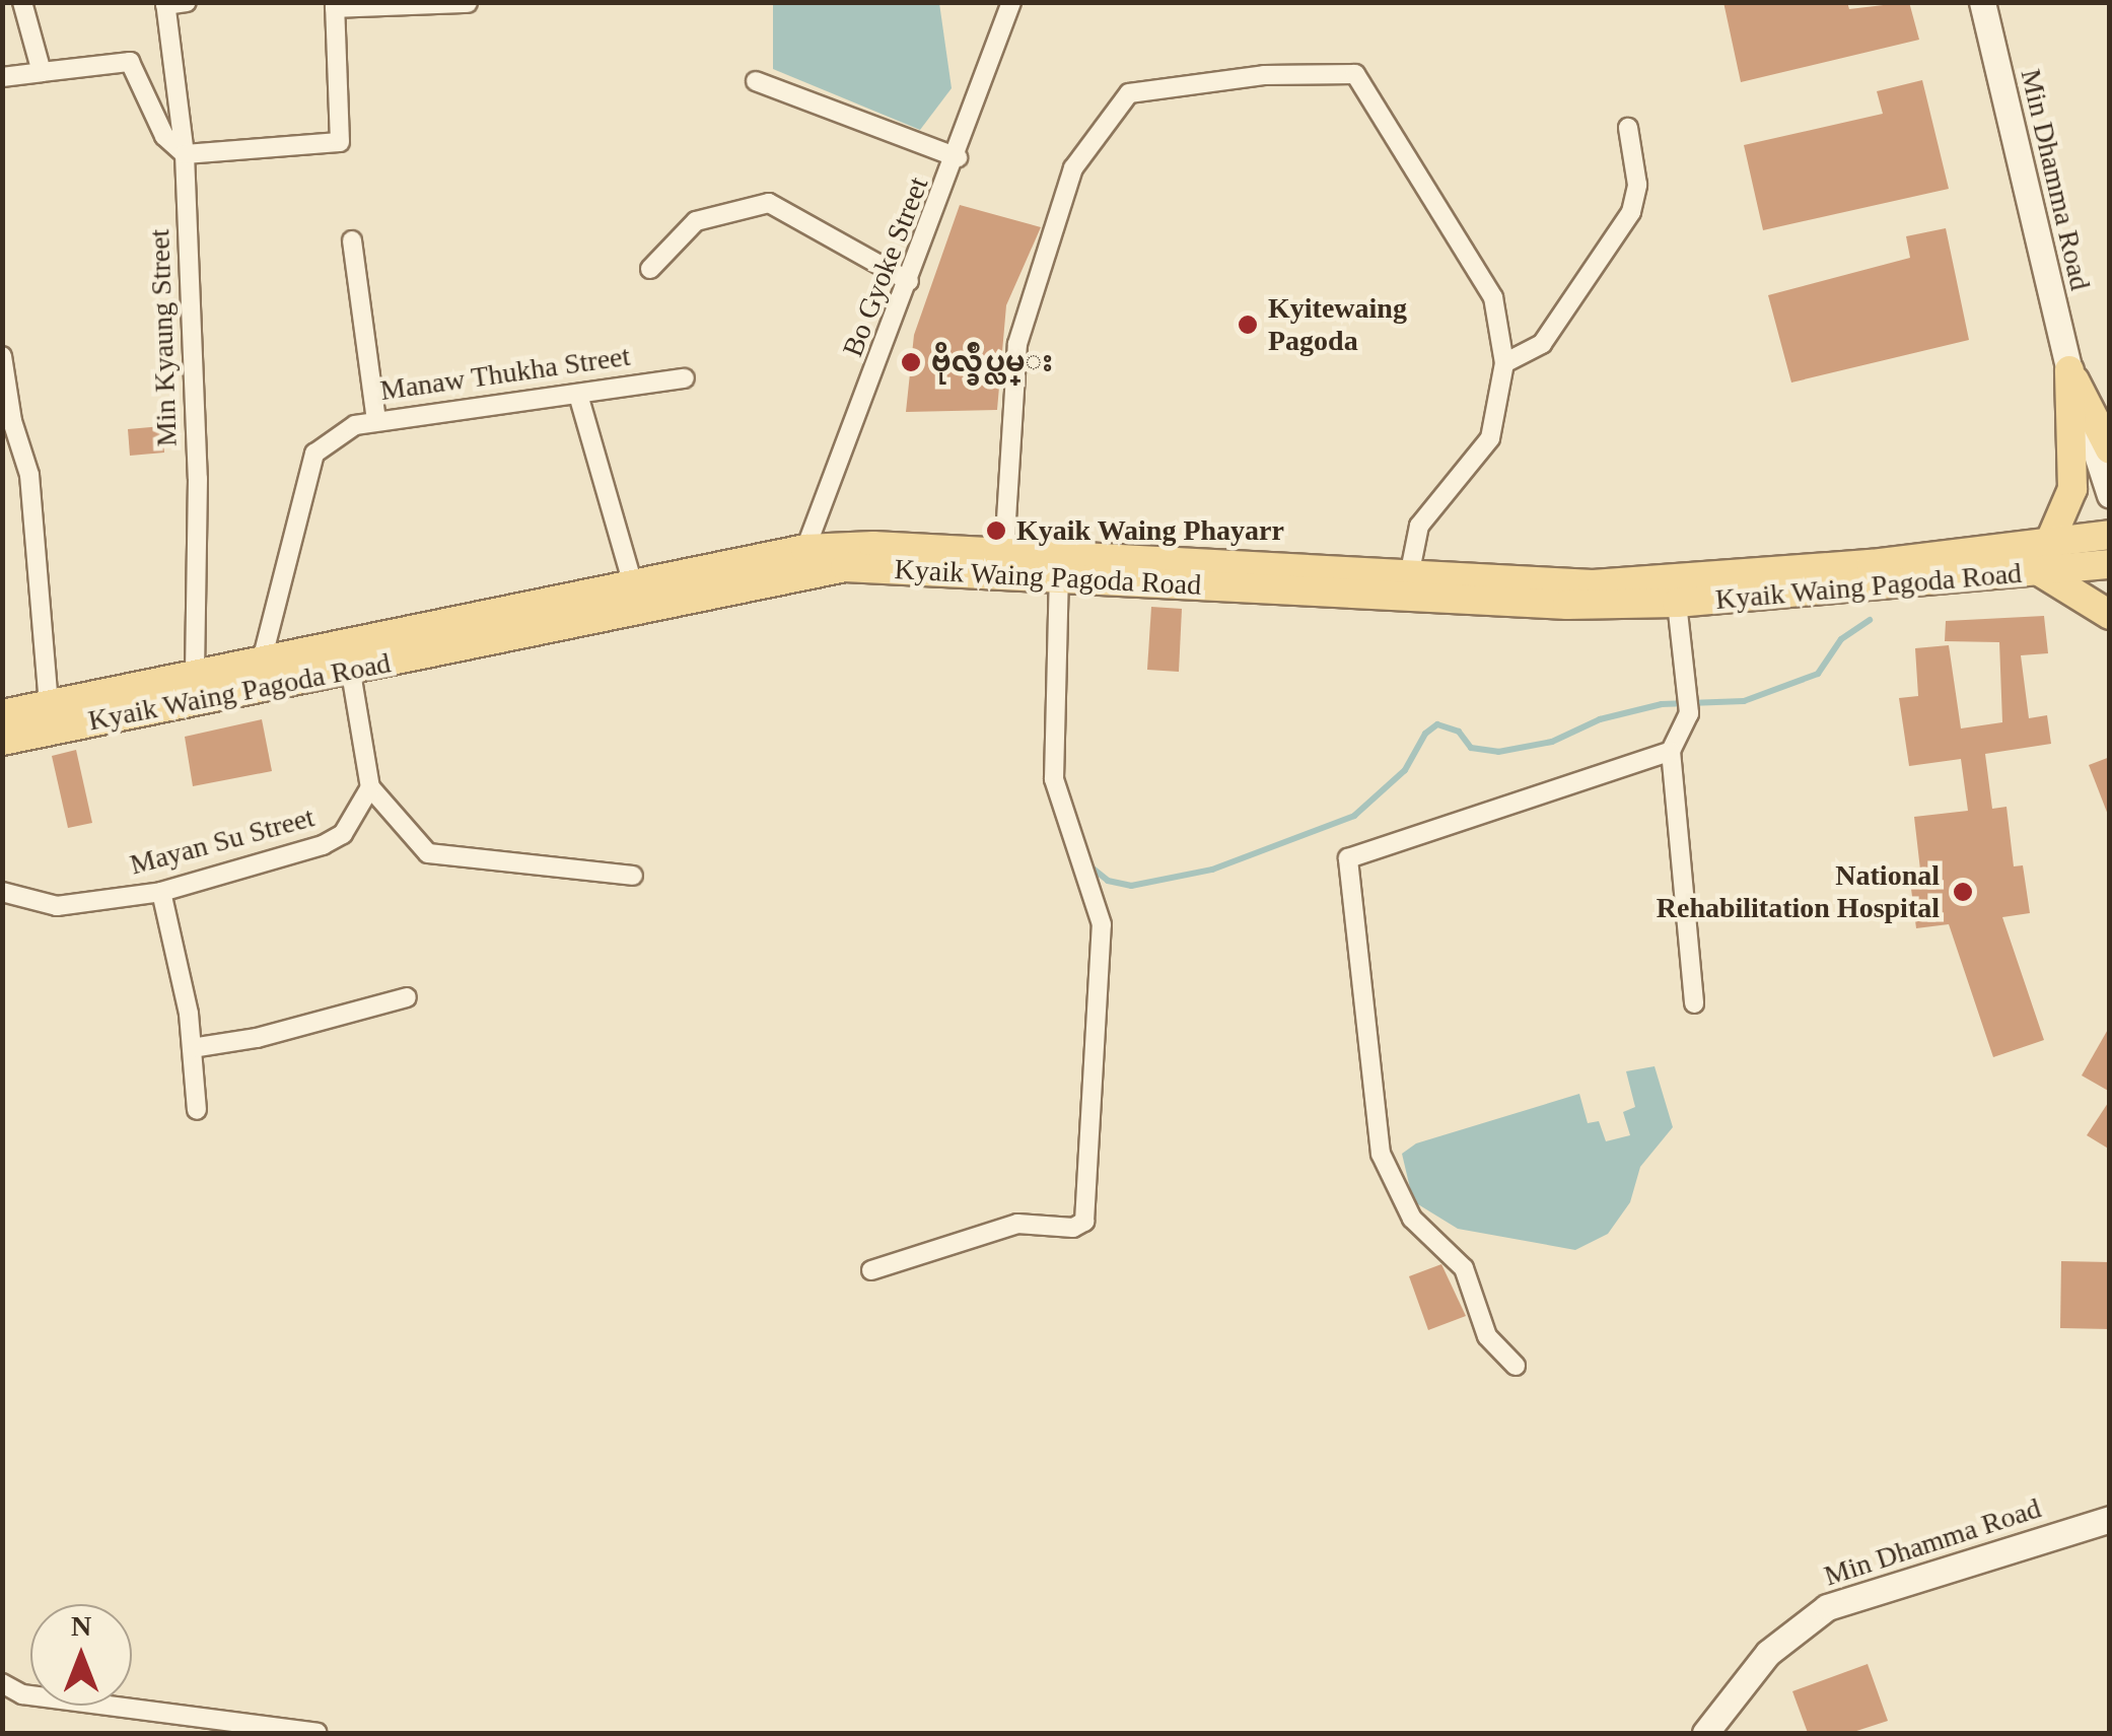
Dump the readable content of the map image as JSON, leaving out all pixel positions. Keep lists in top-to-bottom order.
{
  "streets": {
    "main road": ["Min Dhamma Road", "Kyaik Waing Pagoda Road"],
    "street": [
      "Bo Gyoke Street",
      "Min Kyaung Street",
      "Manaw Thukha Street",
      "Mayan Su Street"
    ]
  },
  "crossings": [
    ["Bo Gyoke Street", "Kyaik Waing Pagoda Road"],
    ["Min Kyaung Street", "Kyaik Waing Pagoda Road"],
    ["Manaw Thukha Street", "Kyaik Waing Pagoda Road"]
  ],
  "places": [
    "Kyitewaing Pagoda",
    "ဗိုလ္ခ်ဳပ္လမ္း",
    "Kyaik Waing Phayarr",
    "National Rehabilitation Hospital"
  ],
  "north": "top"
}
